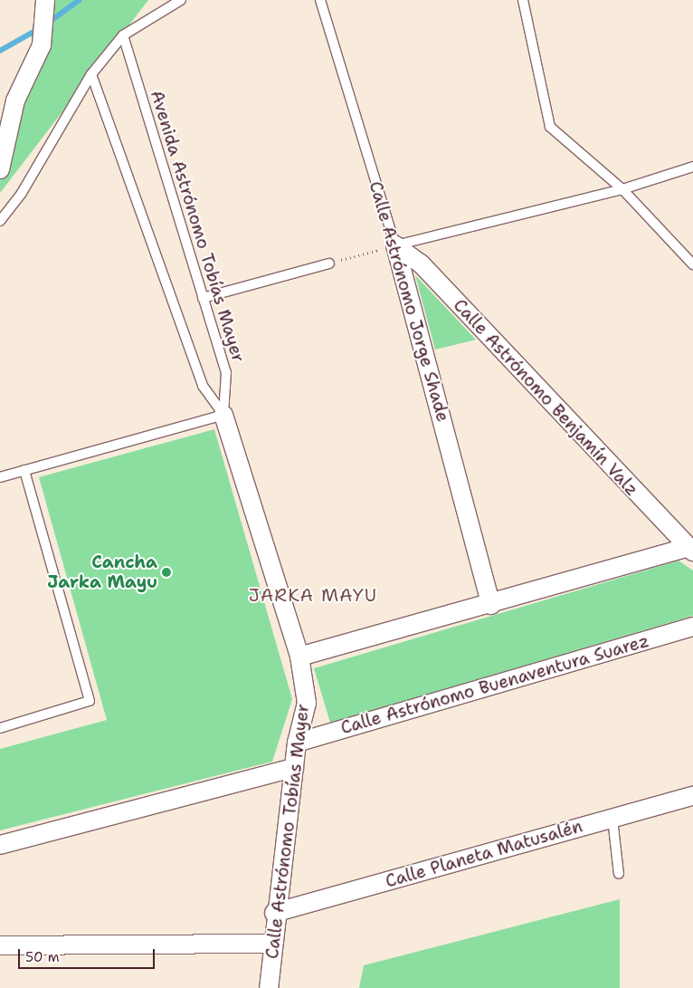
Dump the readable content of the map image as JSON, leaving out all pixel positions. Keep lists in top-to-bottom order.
{
  "streets": {
    "street": [
      "Calle Astrónomo Jorge Shade",
      "Calle Astrónomo Benjamín Valz",
      "Calle Astrónomo Buenaventura Suarez",
      "Calle Astrónomo Tobías Mayer",
      "Calle Planeta Matusalén"
    ],
    "lane": ["Avenida Astrónomo Tobías Mayer"]
  },
  "crossings": [
    ["Avenida Astrónomo Tobías Mayer", "Calle Astrónomo Tobías Mayer"],
    ["Calle Astrónomo Jorge Shade", "Calle Astrónomo Benjamín Valz"],
    ["Calle Astrónomo Buenaventura Suarez", "Calle Astrónomo Tobías Mayer"],
    ["Calle Astrónomo Tobías Mayer", "Calle Planeta Matusalén"]
  ],
  "districts": ["JARKA MAYU"],
  "places": ["Cancha Jarka Mayu"],
  "scale_bar": "50 m"
}
